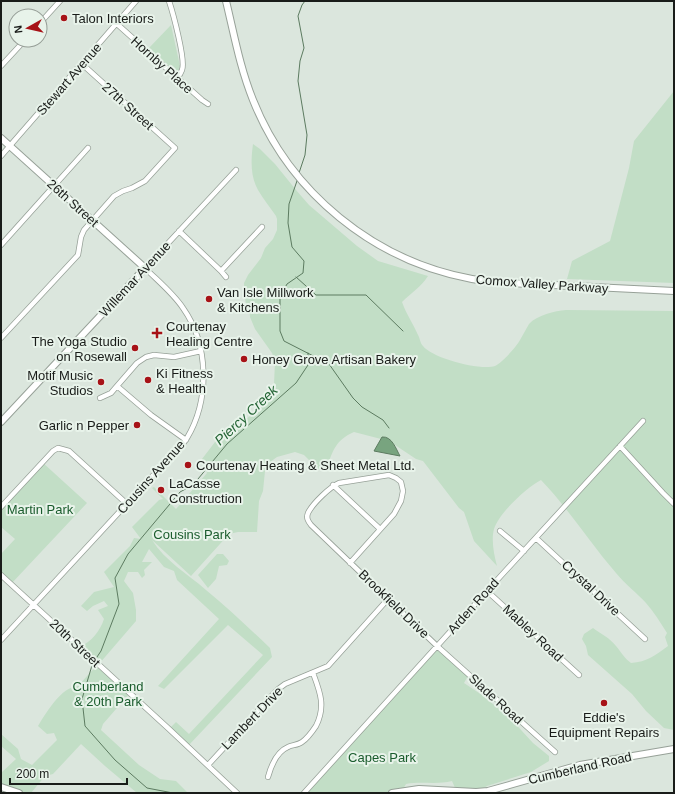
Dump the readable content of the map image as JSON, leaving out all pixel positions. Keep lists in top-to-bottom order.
{
  "streets": {
    "street": [
      "Hornby Place",
      "Stewart Avenue",
      "27th Street",
      "26th Street",
      "Willemar Avenue",
      "Comox Valley Parkway",
      "Cousins Avenue",
      "Crystal Drive",
      "Brookfield Drive",
      "Arden Road",
      "Mabley Road",
      "20th Street",
      "Slade Road",
      "Lambert Drive",
      "Cumberland Road"
    ]
  },
  "crossings": [
    ["Hornby Place", "Stewart Avenue"],
    ["Stewart Avenue", "27th Street"],
    ["Stewart Avenue", "26th Street"],
    ["27th Street", "26th Street"],
    ["26th Street", "Willemar Avenue"],
    ["26th Street", "Cousins Avenue"],
    ["Willemar Avenue", "Cousins Avenue"],
    ["Cousins Avenue", "20th Street"],
    ["Crystal Drive", "Arden Road"],
    ["Brookfield Drive", "Arden Road"],
    ["Brookfield Drive", "Slade Road"],
    ["Brookfield Drive", "Lambert Drive"],
    ["Arden Road", "Mabley Road"],
    ["Arden Road", "Slade Road"],
    ["20th Street", "Lambert Drive"]
  ],
  "water": ["Piercy Creek"],
  "parks": [
    "Martin Park",
    "Cousins Park",
    "Cumberland & 20th Park",
    "Capes Park"
  ],
  "places": {
    "other": [
      "Talon Interiors",
      "Van Isle Millwork & Kitchens",
      "The Yoga Studio on Rosewall",
      "Honey Grove Artisan Bakery",
      "Ki Fitness & Health",
      "Motif Music Studios",
      "Garlic n Pepper",
      "Courtenay Heating & Sheet Metal Ltd.",
      "LaCasse Construction",
      "Eddie's Equipment Repairs"
    ],
    "health": ["Courtenay Healing Centre"]
  },
  "scale_bar": "200 m",
  "north": "left"
}
